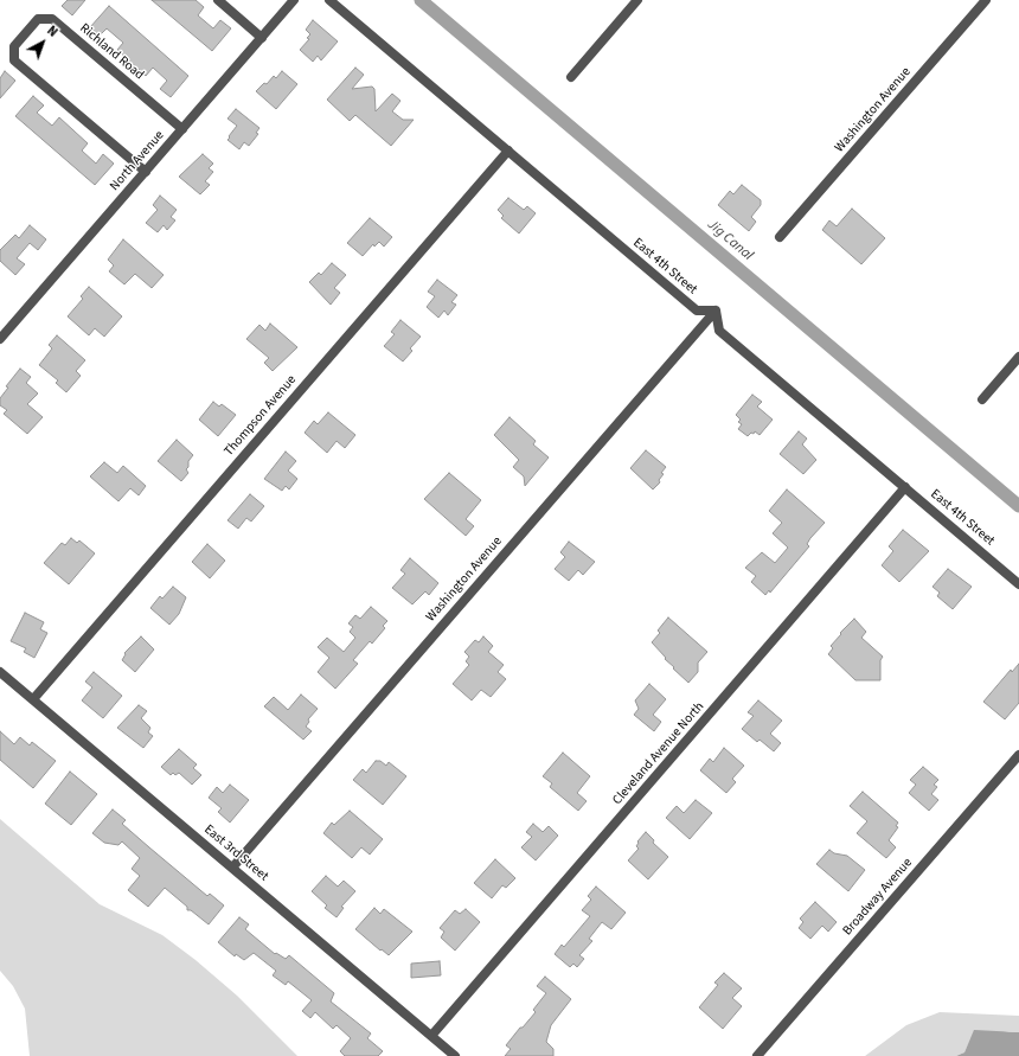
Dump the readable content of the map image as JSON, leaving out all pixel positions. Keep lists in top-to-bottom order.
{
  "streets": {
    "street": [
      "Richland Road",
      "Washington Avenue",
      "North Avenue",
      "East 4th Street",
      "Thompson Avenue",
      "Cleveland Avenue North",
      "East 3rd Street",
      "Broadway Avenue"
    ]
  },
  "crossings": [
    ["Richland Road", "North Avenue"],
    ["Washington Avenue", "East 4th Street"],
    ["Washington Avenue", "East 3rd Street"],
    ["East 4th Street", "Thompson Avenue"],
    ["East 4th Street", "Cleveland Avenue North"],
    ["Thompson Avenue", "East 3rd Street"],
    ["Cleveland Avenue North", "East 3rd Street"]
  ],
  "water": ["Jig Canal"],
  "north": "top right"
}
